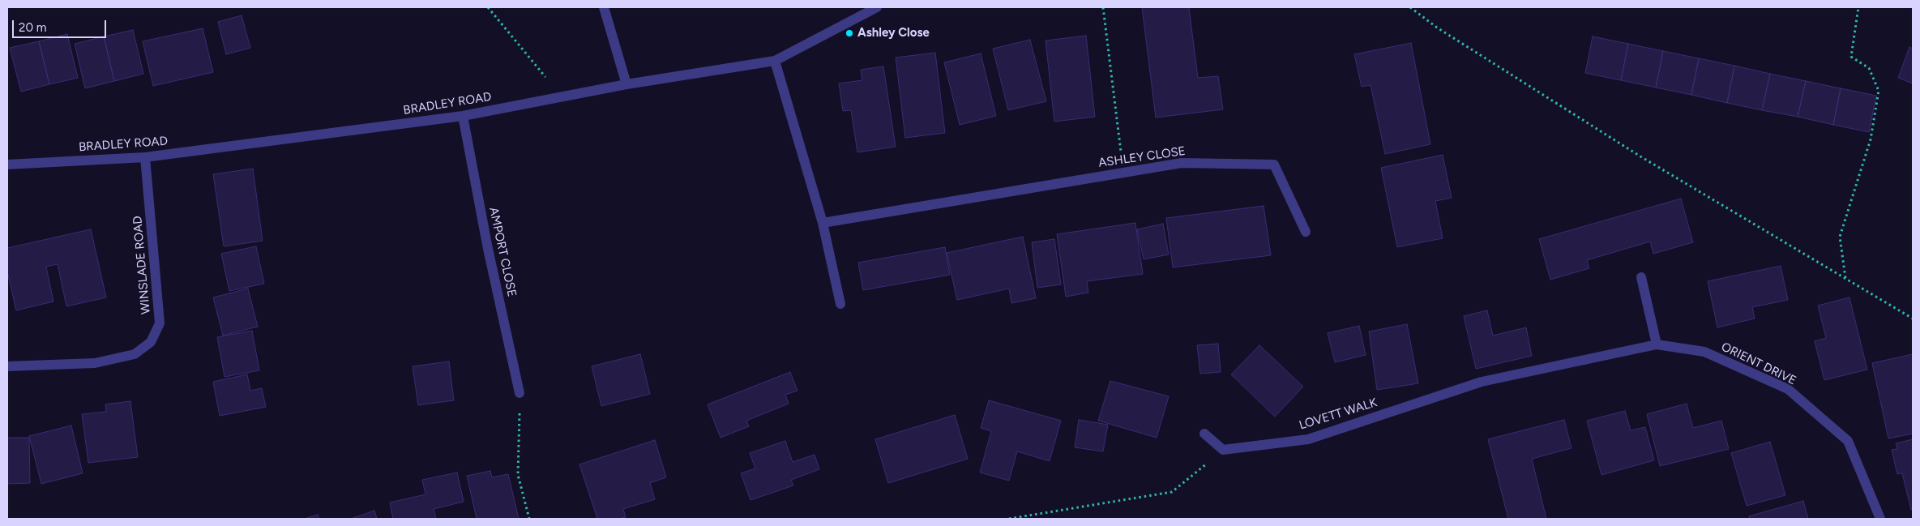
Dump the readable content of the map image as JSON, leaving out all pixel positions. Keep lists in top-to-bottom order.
{
  "streets": {
    "street": [
      "BRADLEY ROAD",
      "ASHLEY CLOSE",
      "AMPORT CLOSE",
      "WINSLADE ROAD",
      "ORIENT DRIVE",
      "LOVETT WALK"
    ]
  },
  "crossings": [
    ["BRADLEY ROAD", "AMPORT CLOSE"],
    ["BRADLEY ROAD", "WINSLADE ROAD"],
    ["ORIENT DRIVE", "LOVETT WALK"]
  ],
  "places": ["Ashley Close"],
  "scale_bar": "20 m"
}
